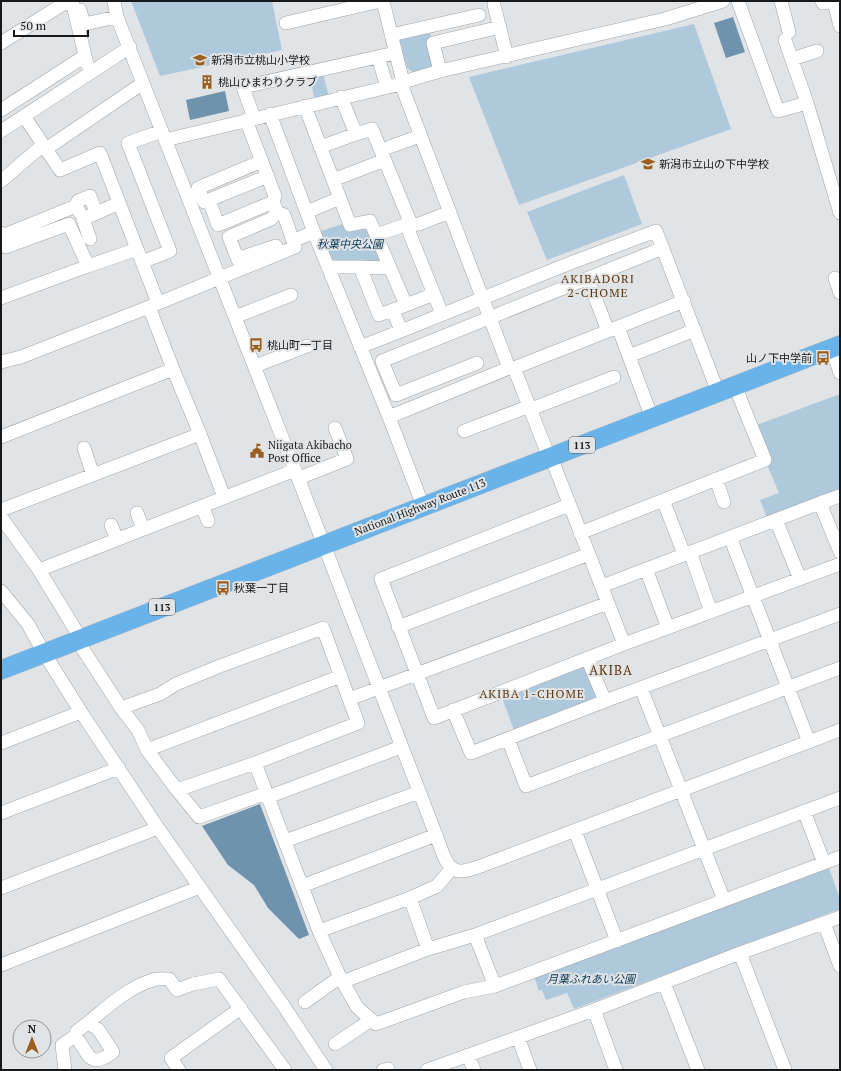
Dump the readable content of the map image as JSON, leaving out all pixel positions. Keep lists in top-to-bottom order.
{
  "streets": {
    "highway": ["113", "National Highway Route 113"]
  },
  "districts": ["AKIBADORI 2-CHOME", "AKIBA", "AKIBA 1-CHOME"],
  "parks": ["秋葉中央公園", "月葉ふれあい公園"],
  "places": {
    "school or university": ["新潟市立桃山小学校", "新潟市立山の下中学校"],
    "building": ["桃山ひまわりクラブ"],
    "bus stop": ["桃山町一丁目", "山ノ下中学前", "秋葉一丁目"],
    "public building": ["Niigata Akibacho Post Office"]
  },
  "scale_bar": "50 m",
  "north": "top"
}
